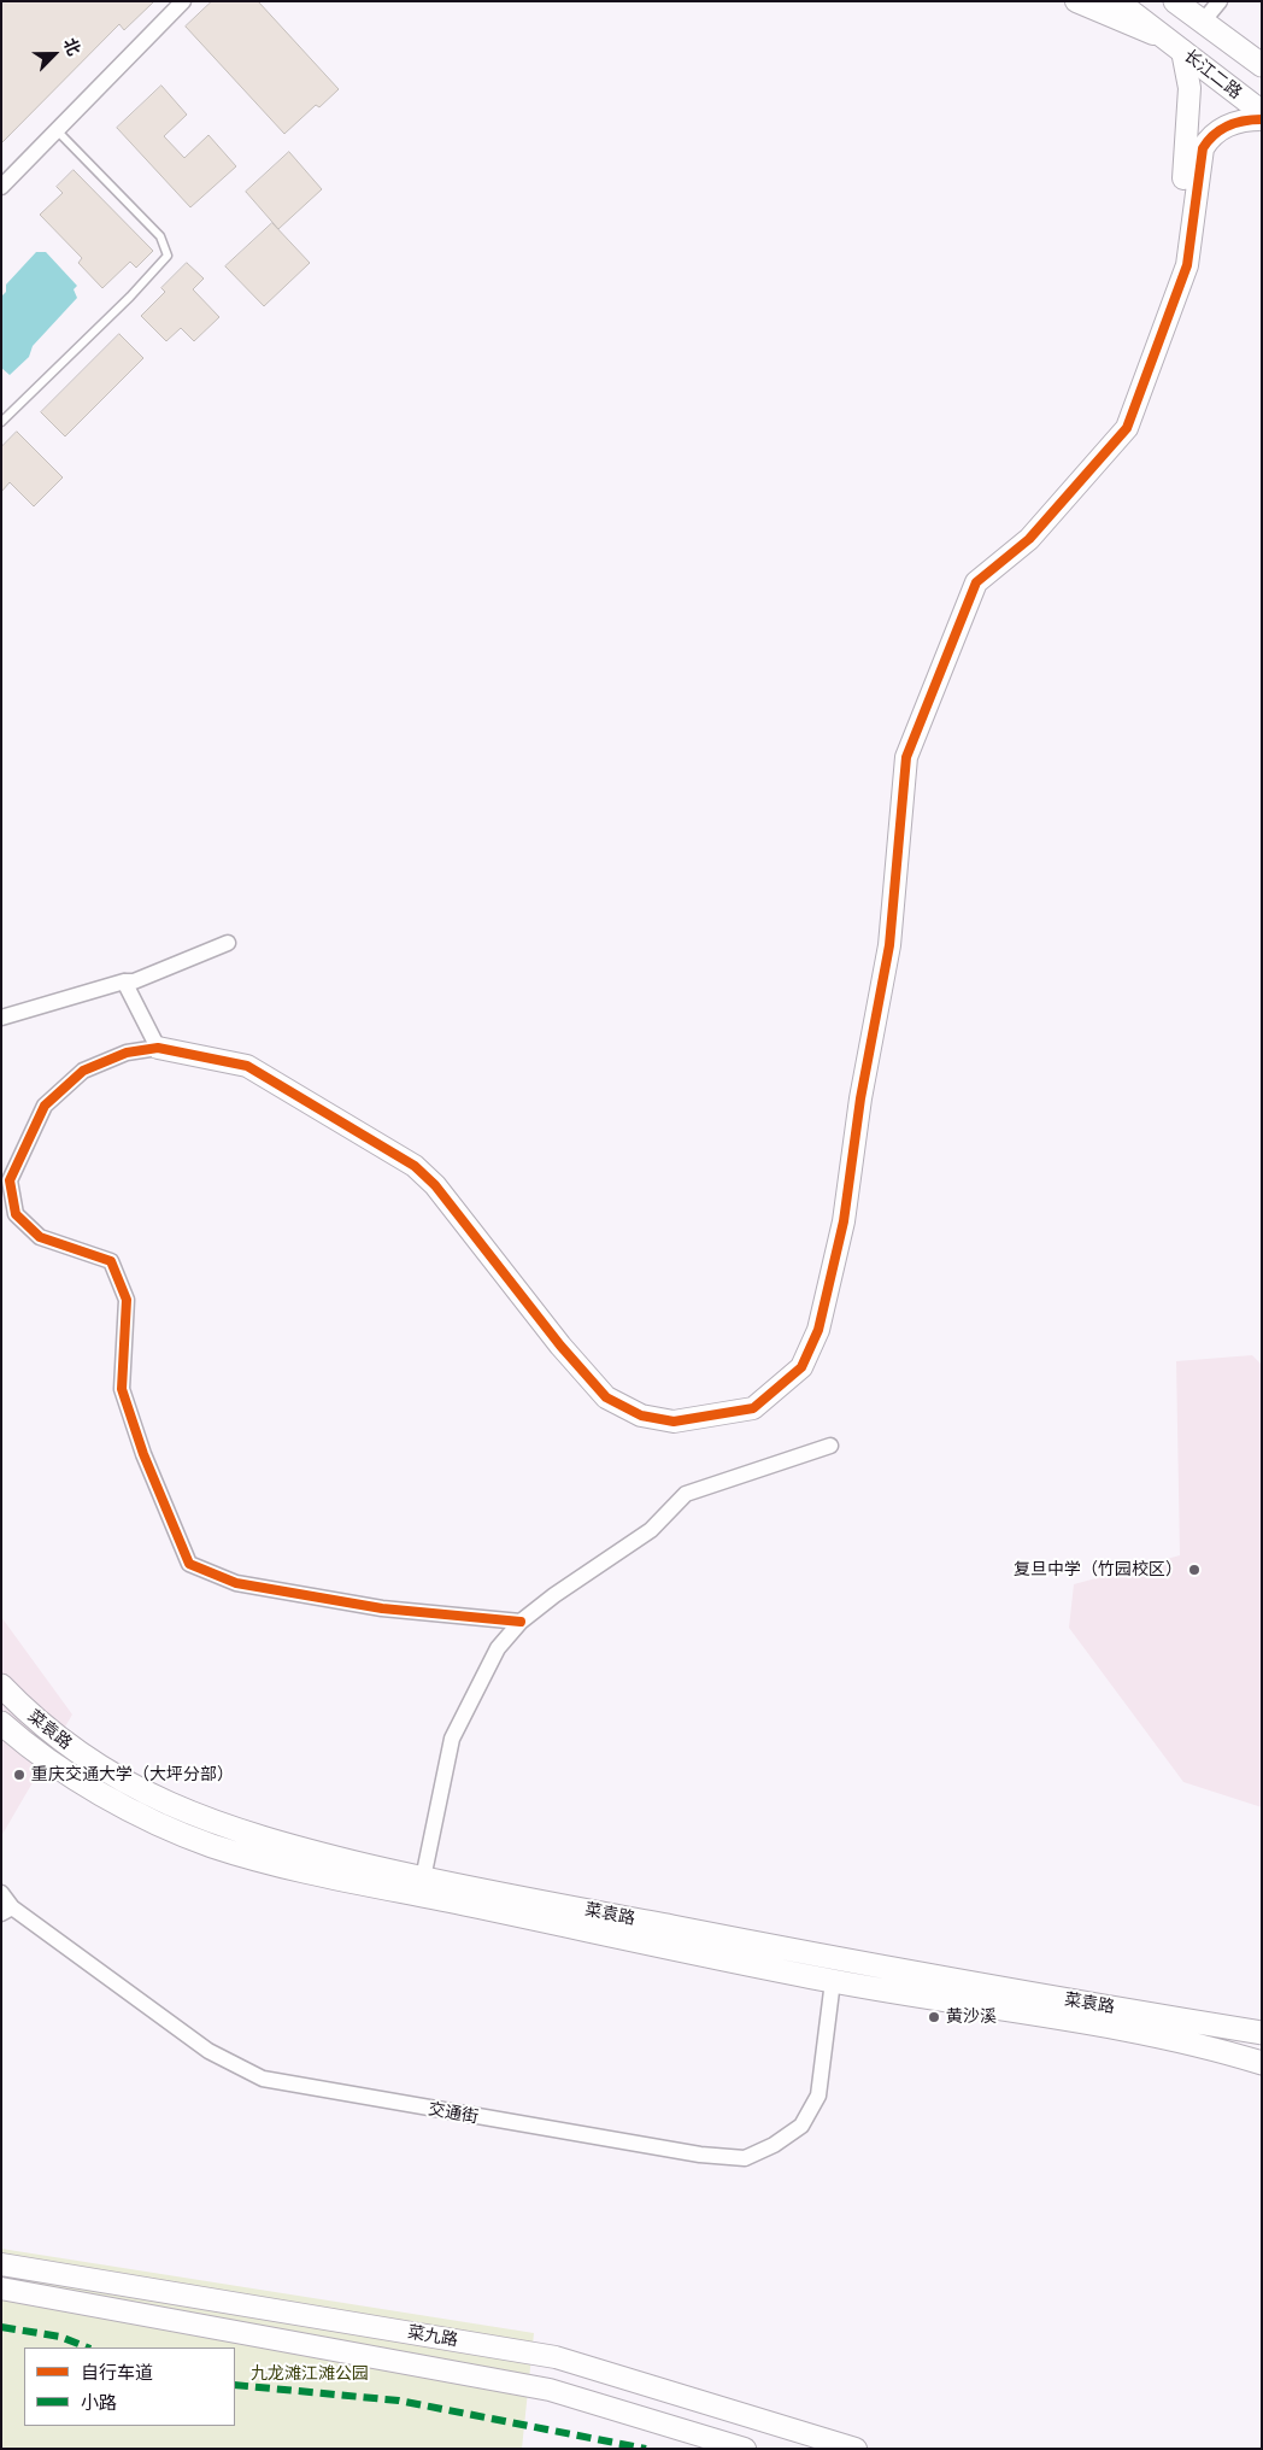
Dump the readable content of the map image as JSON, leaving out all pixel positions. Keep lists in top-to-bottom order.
{
  "streets": {
    "main road": ["长江二路", "菜袁路"],
    "street": ["交通街", "菜九路"]
  },
  "crossings": [
    ["菜袁路", "交通街"]
  ],
  "parks": ["九龙滩江滩公园"],
  "places": ["复旦中学（竹园校区）", "重庆交通大学（大坪分部）", "黄沙溪"],
  "legend": ["自行车道", "小路"],
  "north": "top right"
}
